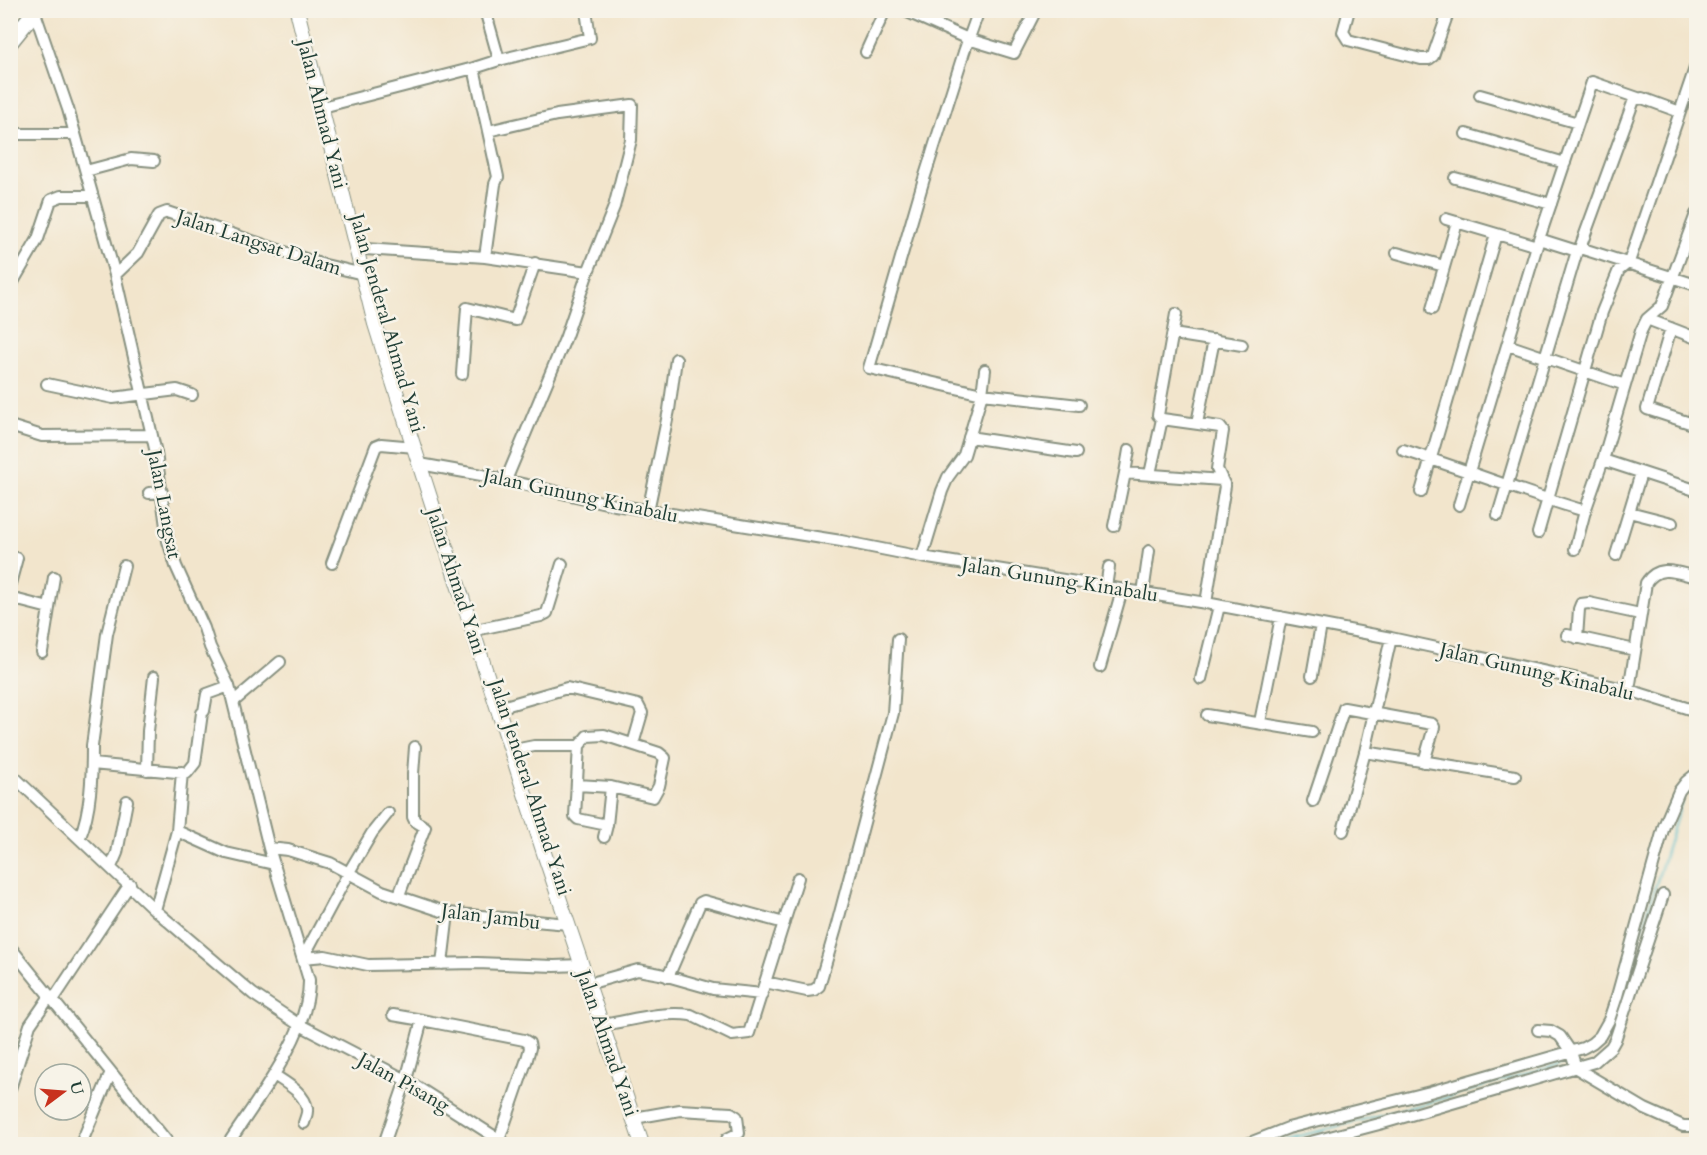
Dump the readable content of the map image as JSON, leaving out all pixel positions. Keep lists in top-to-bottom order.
{
  "streets": {
    "main road": ["Jalan Ahmad Yani", "Jalan Jenderal Ahmad Yani"],
    "street": [
      "Jalan Langsat Dalam",
      "Jalan Gunung Kinabalu",
      "Jalan Langsat",
      "Jalan Jambu",
      "Jalan Pisang"
    ]
  },
  "crossings": [
    ["Jalan Ahmad Yani", "Jalan Langsat Dalam"],
    ["Jalan Ahmad Yani", "Jalan Jenderal Ahmad Yani"],
    ["Jalan Ahmad Yani", "Jalan Gunung Kinabalu"],
    ["Jalan Ahmad Yani", "Jalan Jambu"],
    ["Jalan Langsat Dalam", "Jalan Langsat"],
    ["Jalan Jenderal Ahmad Yani", "Jalan Gunung Kinabalu"],
    ["Jalan Langsat", "Jalan Jambu"],
    ["Jalan Langsat", "Jalan Pisang"]
  ],
  "north": "right"
}
